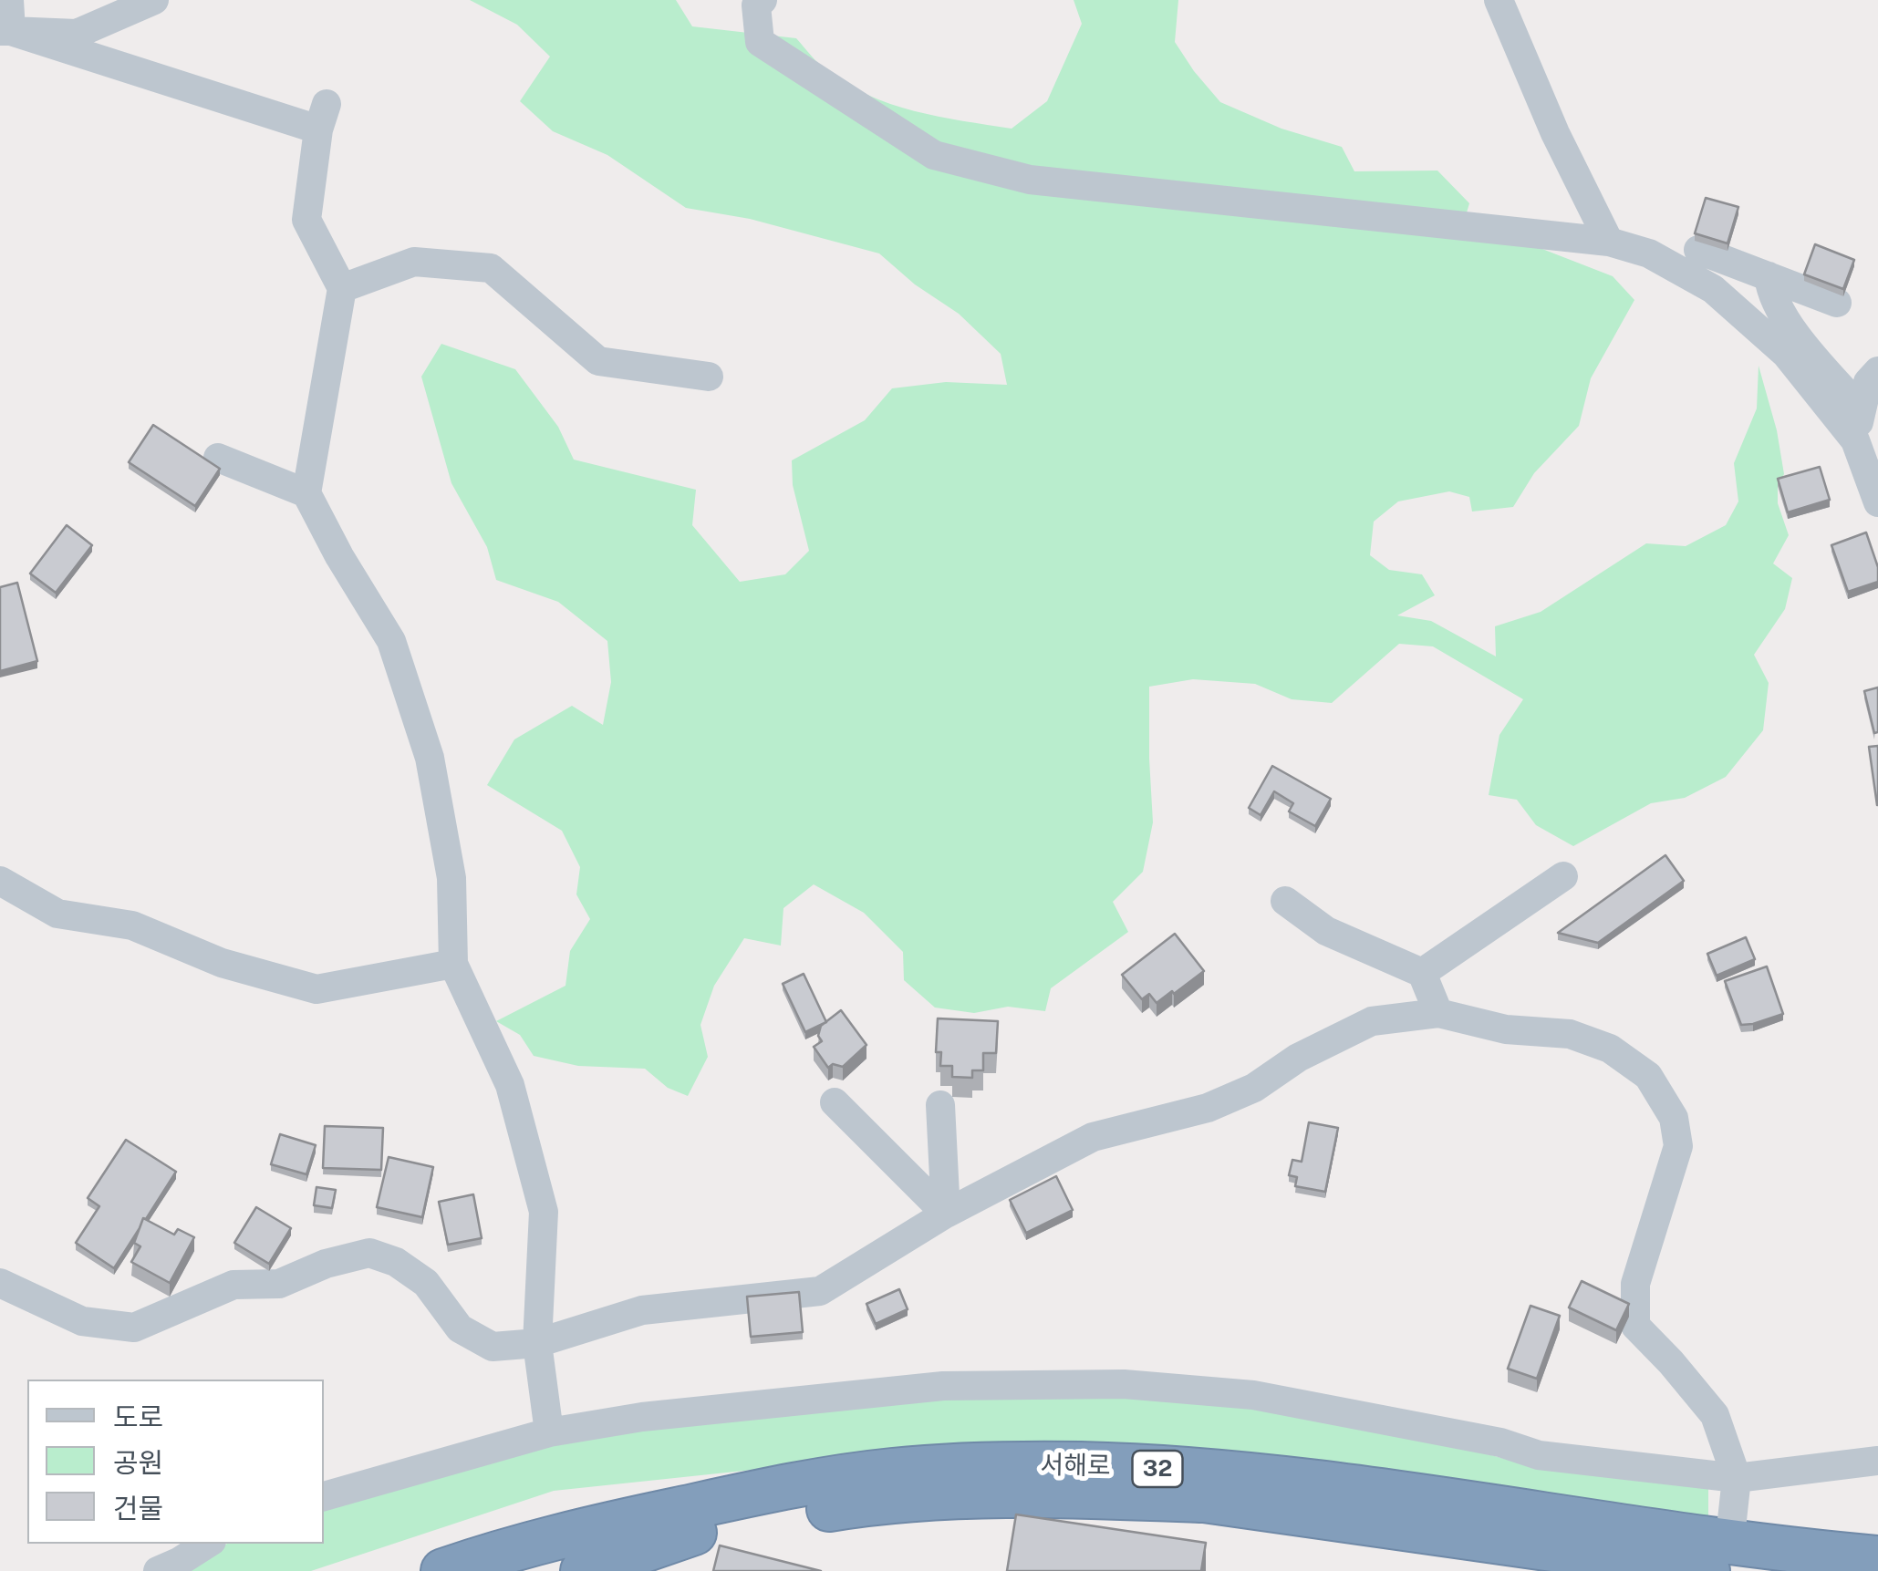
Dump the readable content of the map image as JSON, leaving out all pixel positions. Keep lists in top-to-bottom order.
{
  "streets": {
    "highway": ["서해로", "32"]
  },
  "legend": ["도로", "공원", "건물"]
}
